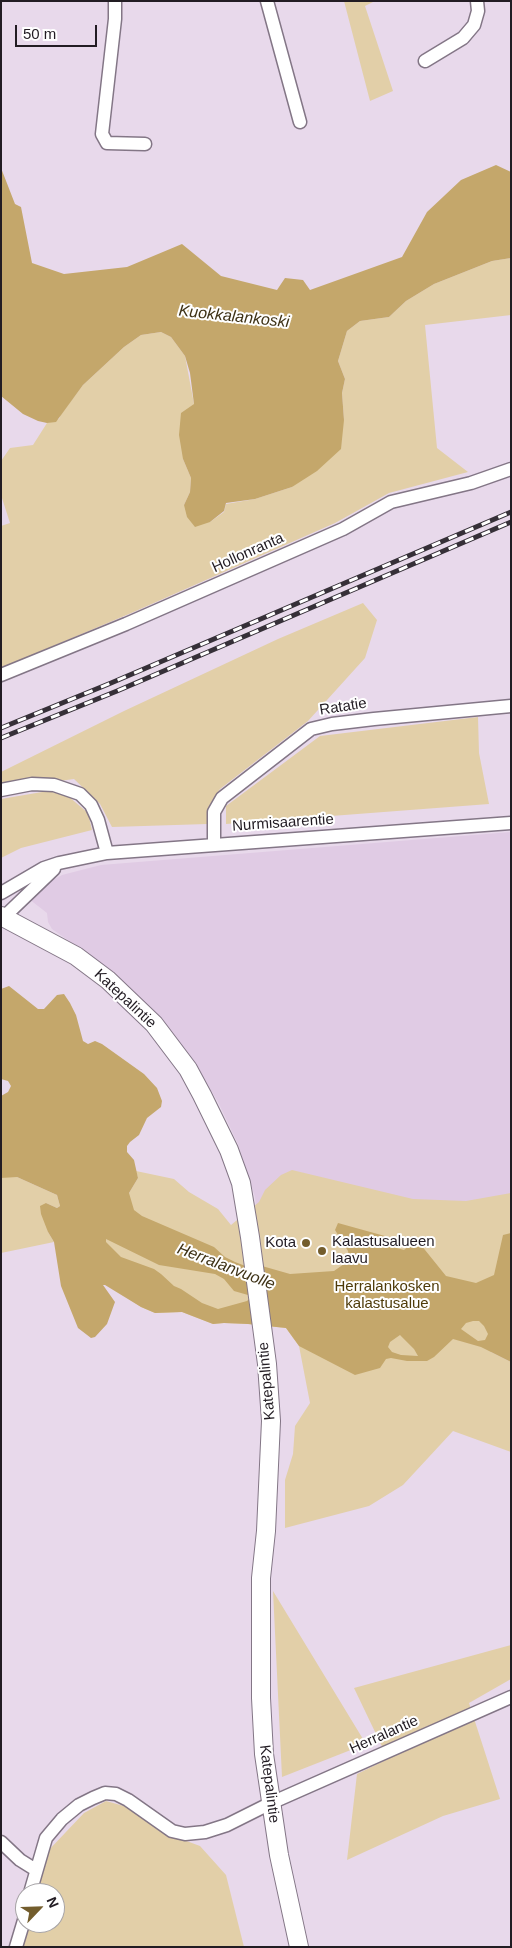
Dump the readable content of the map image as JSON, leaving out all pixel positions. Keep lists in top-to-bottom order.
{
  "streets": {
    "street": [
      "Hollonranta",
      "Ratatie",
      "Nurmisaarentie",
      "Katepalintie",
      "Herralantie"
    ]
  },
  "crossings": [
    ["Ratatie", "Nurmisaarentie"],
    ["Katepalintie", "Herralantie"]
  ],
  "water": ["Kuokkalankoski", "Herralanvuolle"],
  "parks": ["Herralankosken kalastusalue"],
  "places": ["Kota", "Kalastusalueen laavu"],
  "scale_bar": "50 m",
  "north": "top right"
}
